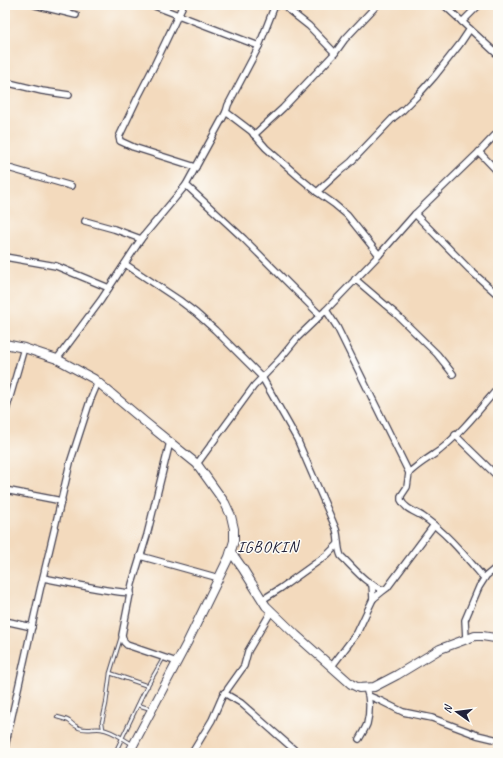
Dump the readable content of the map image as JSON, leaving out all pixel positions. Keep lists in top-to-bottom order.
{
  "districts": ["IGBOKIN"],
  "north": "left"
}
